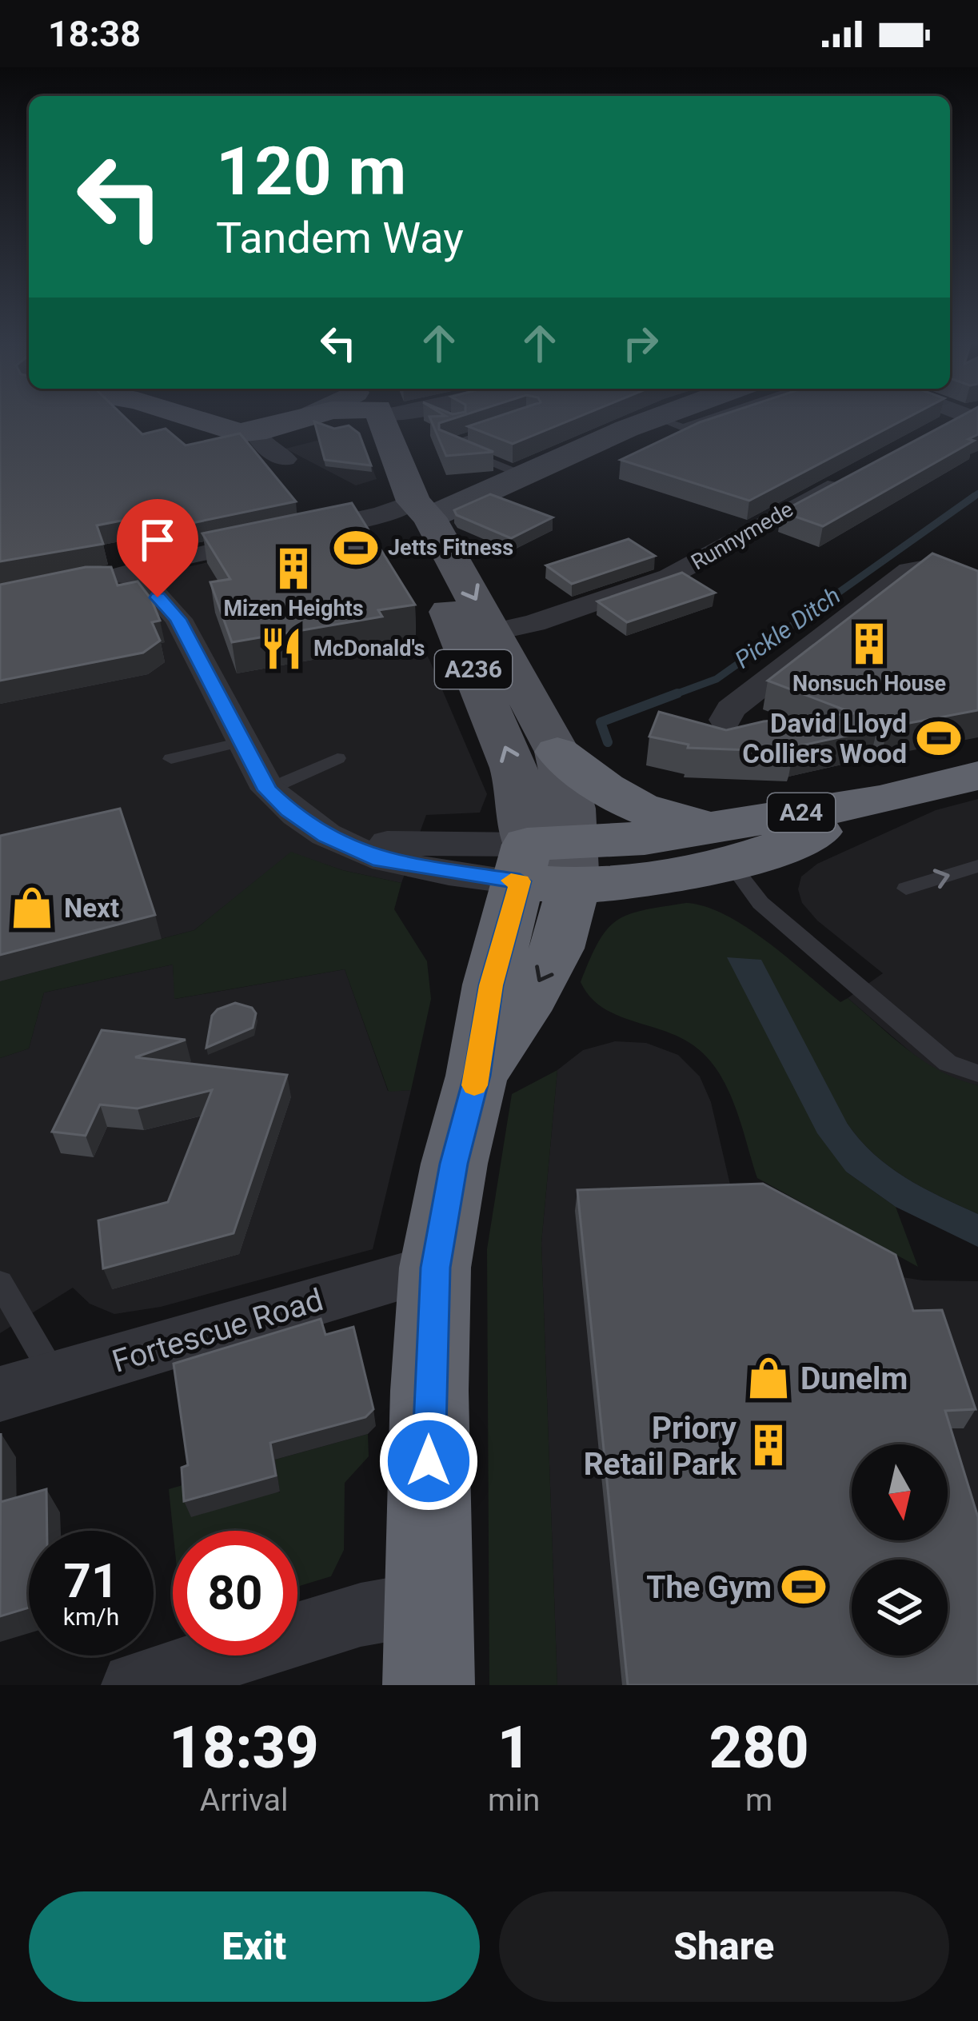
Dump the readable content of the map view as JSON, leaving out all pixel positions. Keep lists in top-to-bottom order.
{
  "streets": {
    "highway": ["A24"],
    "main road": ["A236"],
    "street": ["Runnymede", "Fortescue Road"]
  },
  "crossings": [
    ["Runnymede", "A236"],
    ["A236", "A24"]
  ],
  "water": ["Pickle Ditch"],
  "places": {
    "sports": ["Jetts Fitness", "David Lloyd Colliers Wood", "The Gym"],
    "building": ["Mizen Heights", "Nonsuch House", "Priory Retail Park"],
    "restaurant": ["McDonald's"],
    "shop": ["Next", "Dunelm"]
  },
  "north": "bottom",
  "page": {
    "status": "18:38",
    "turn": ["120 m", "Tandem Way"],
    "speed": "71 km/h",
    "limit": "80",
    "eta": [
      "18:39",
      "Arrival",
      "1",
      "min",
      "280",
      "m"
    ],
    "buttons": ["Exit", "Share"]
  }
}
